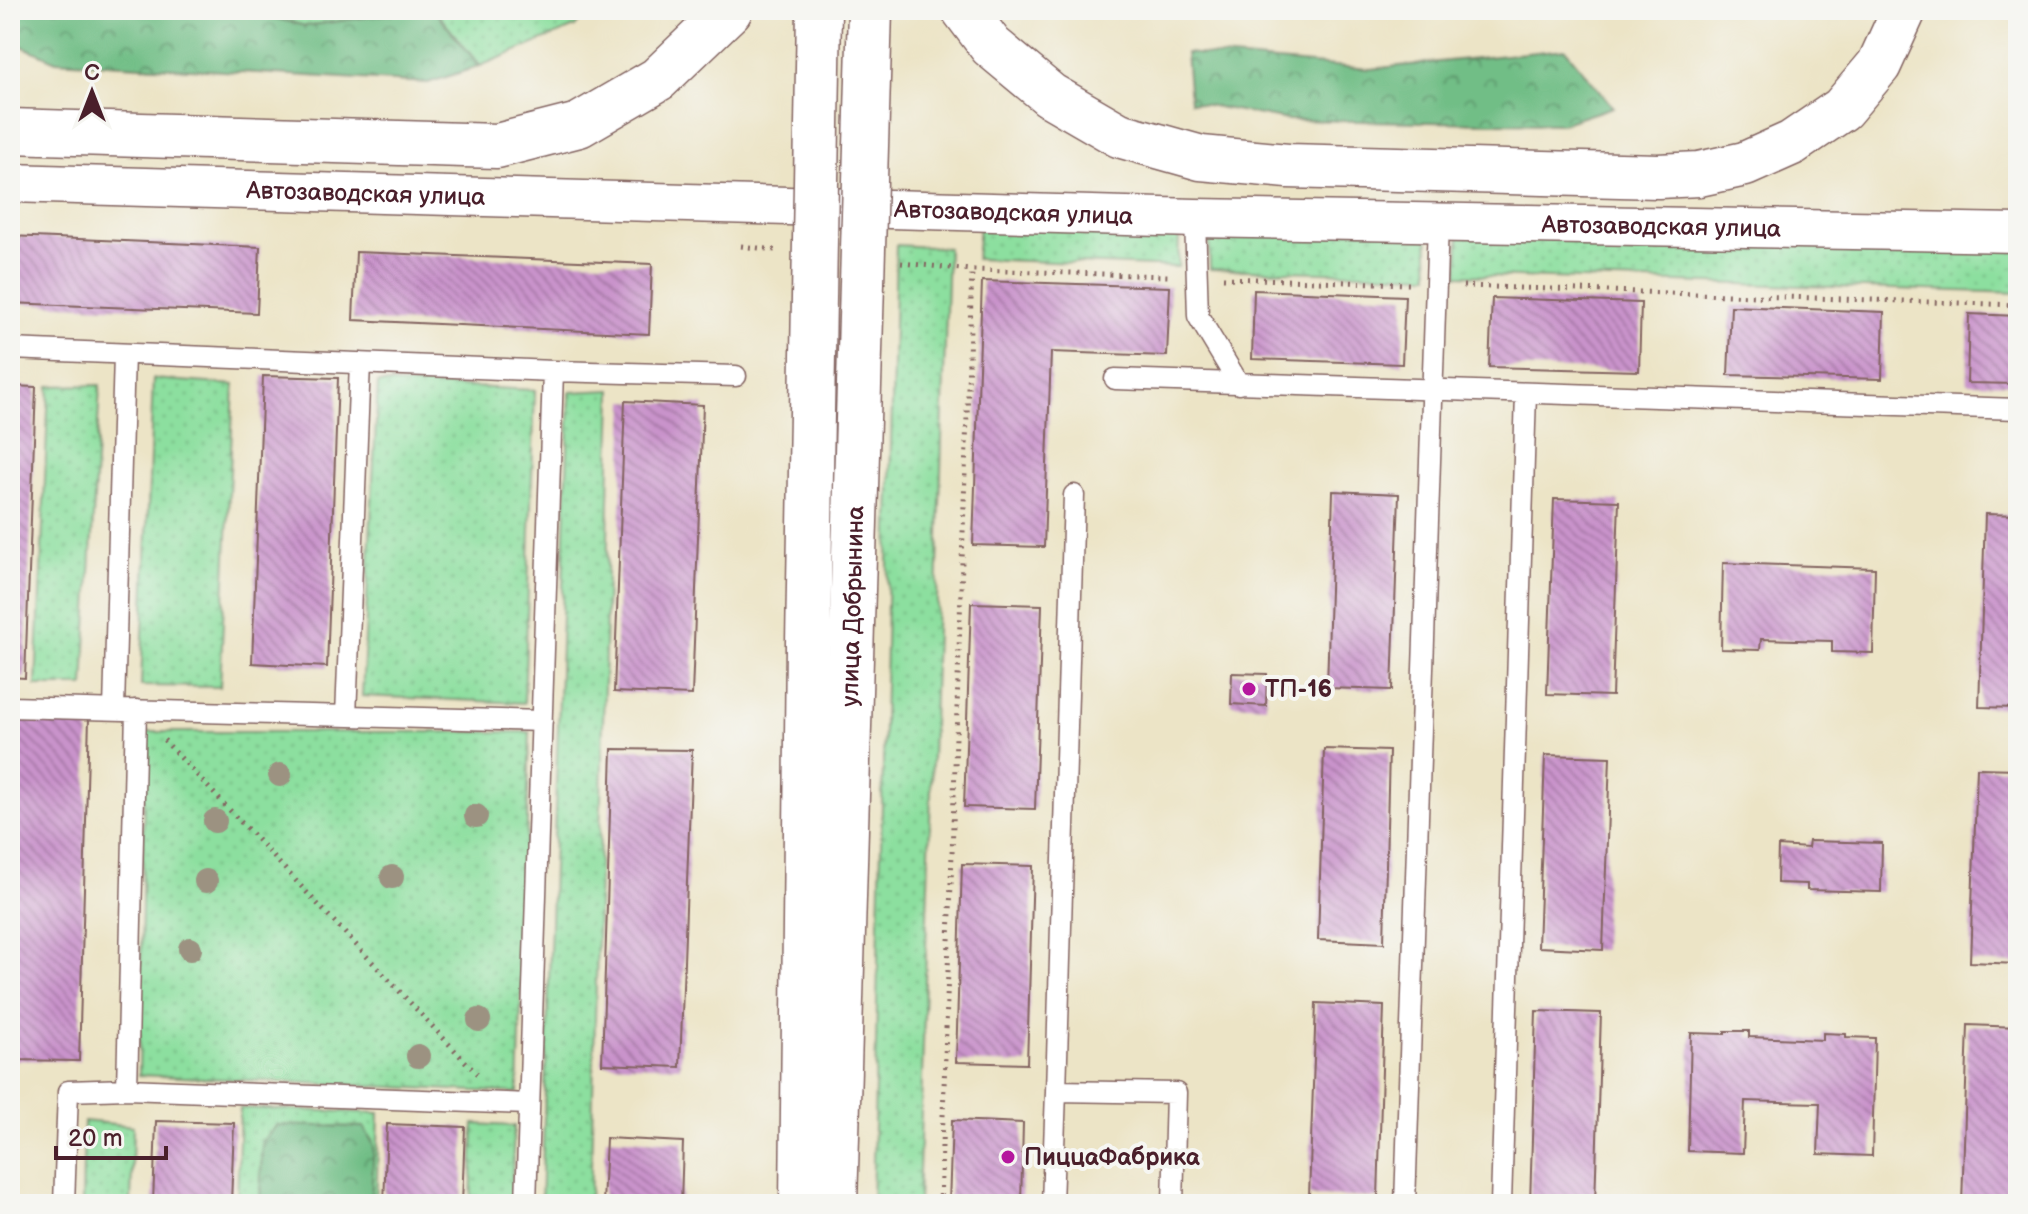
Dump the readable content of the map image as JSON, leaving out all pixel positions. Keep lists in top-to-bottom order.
{
  "streets": {
    "main road": ["улица Добрынина"],
    "street": ["Автозаводская улица"]
  },
  "places": ["ТП-16", "ПиццаФабрика"],
  "scale_bar": "20 m",
  "north": "top"
}
